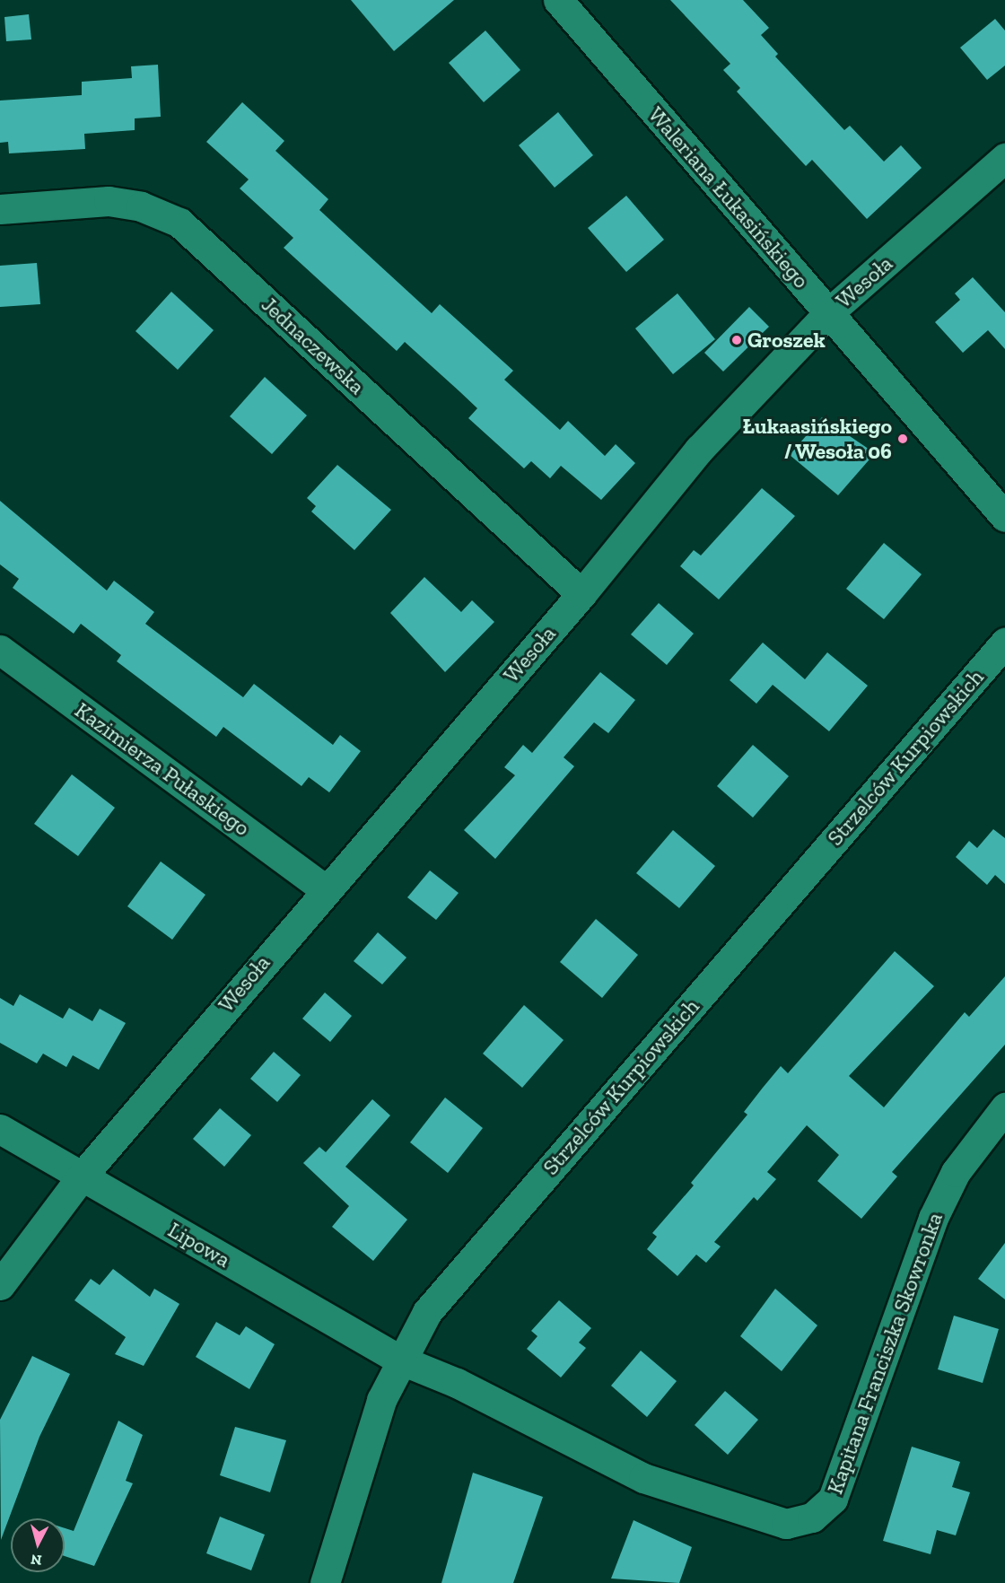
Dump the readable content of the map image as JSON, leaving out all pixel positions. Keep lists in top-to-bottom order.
{
  "streets": {
    "street": [
      "Waleriana Łukasińskiego",
      "Wesoła",
      "Jednaczewska",
      "Strzelców Kurpiowskich",
      "Kazimierza Pułaskiego",
      "Lipowa",
      "Kapitana Franciszka Skowronka"
    ]
  },
  "crossings": [
    ["Waleriana Łukasińskiego", "Wesoła"],
    ["Wesoła", "Jednaczewska"],
    ["Wesoła", "Kazimierza Pułaskiego"],
    ["Wesoła", "Lipowa"],
    ["Strzelców Kurpiowskich", "Lipowa"],
    ["Strzelców Kurpiowskich", "Kapitana Franciszka Skowronka"],
    ["Lipowa", "Kapitana Franciszka Skowronka"]
  ],
  "places": ["Groszek", "Łukaasińskiego / Wesoła 06"],
  "north": "bottom"
}
